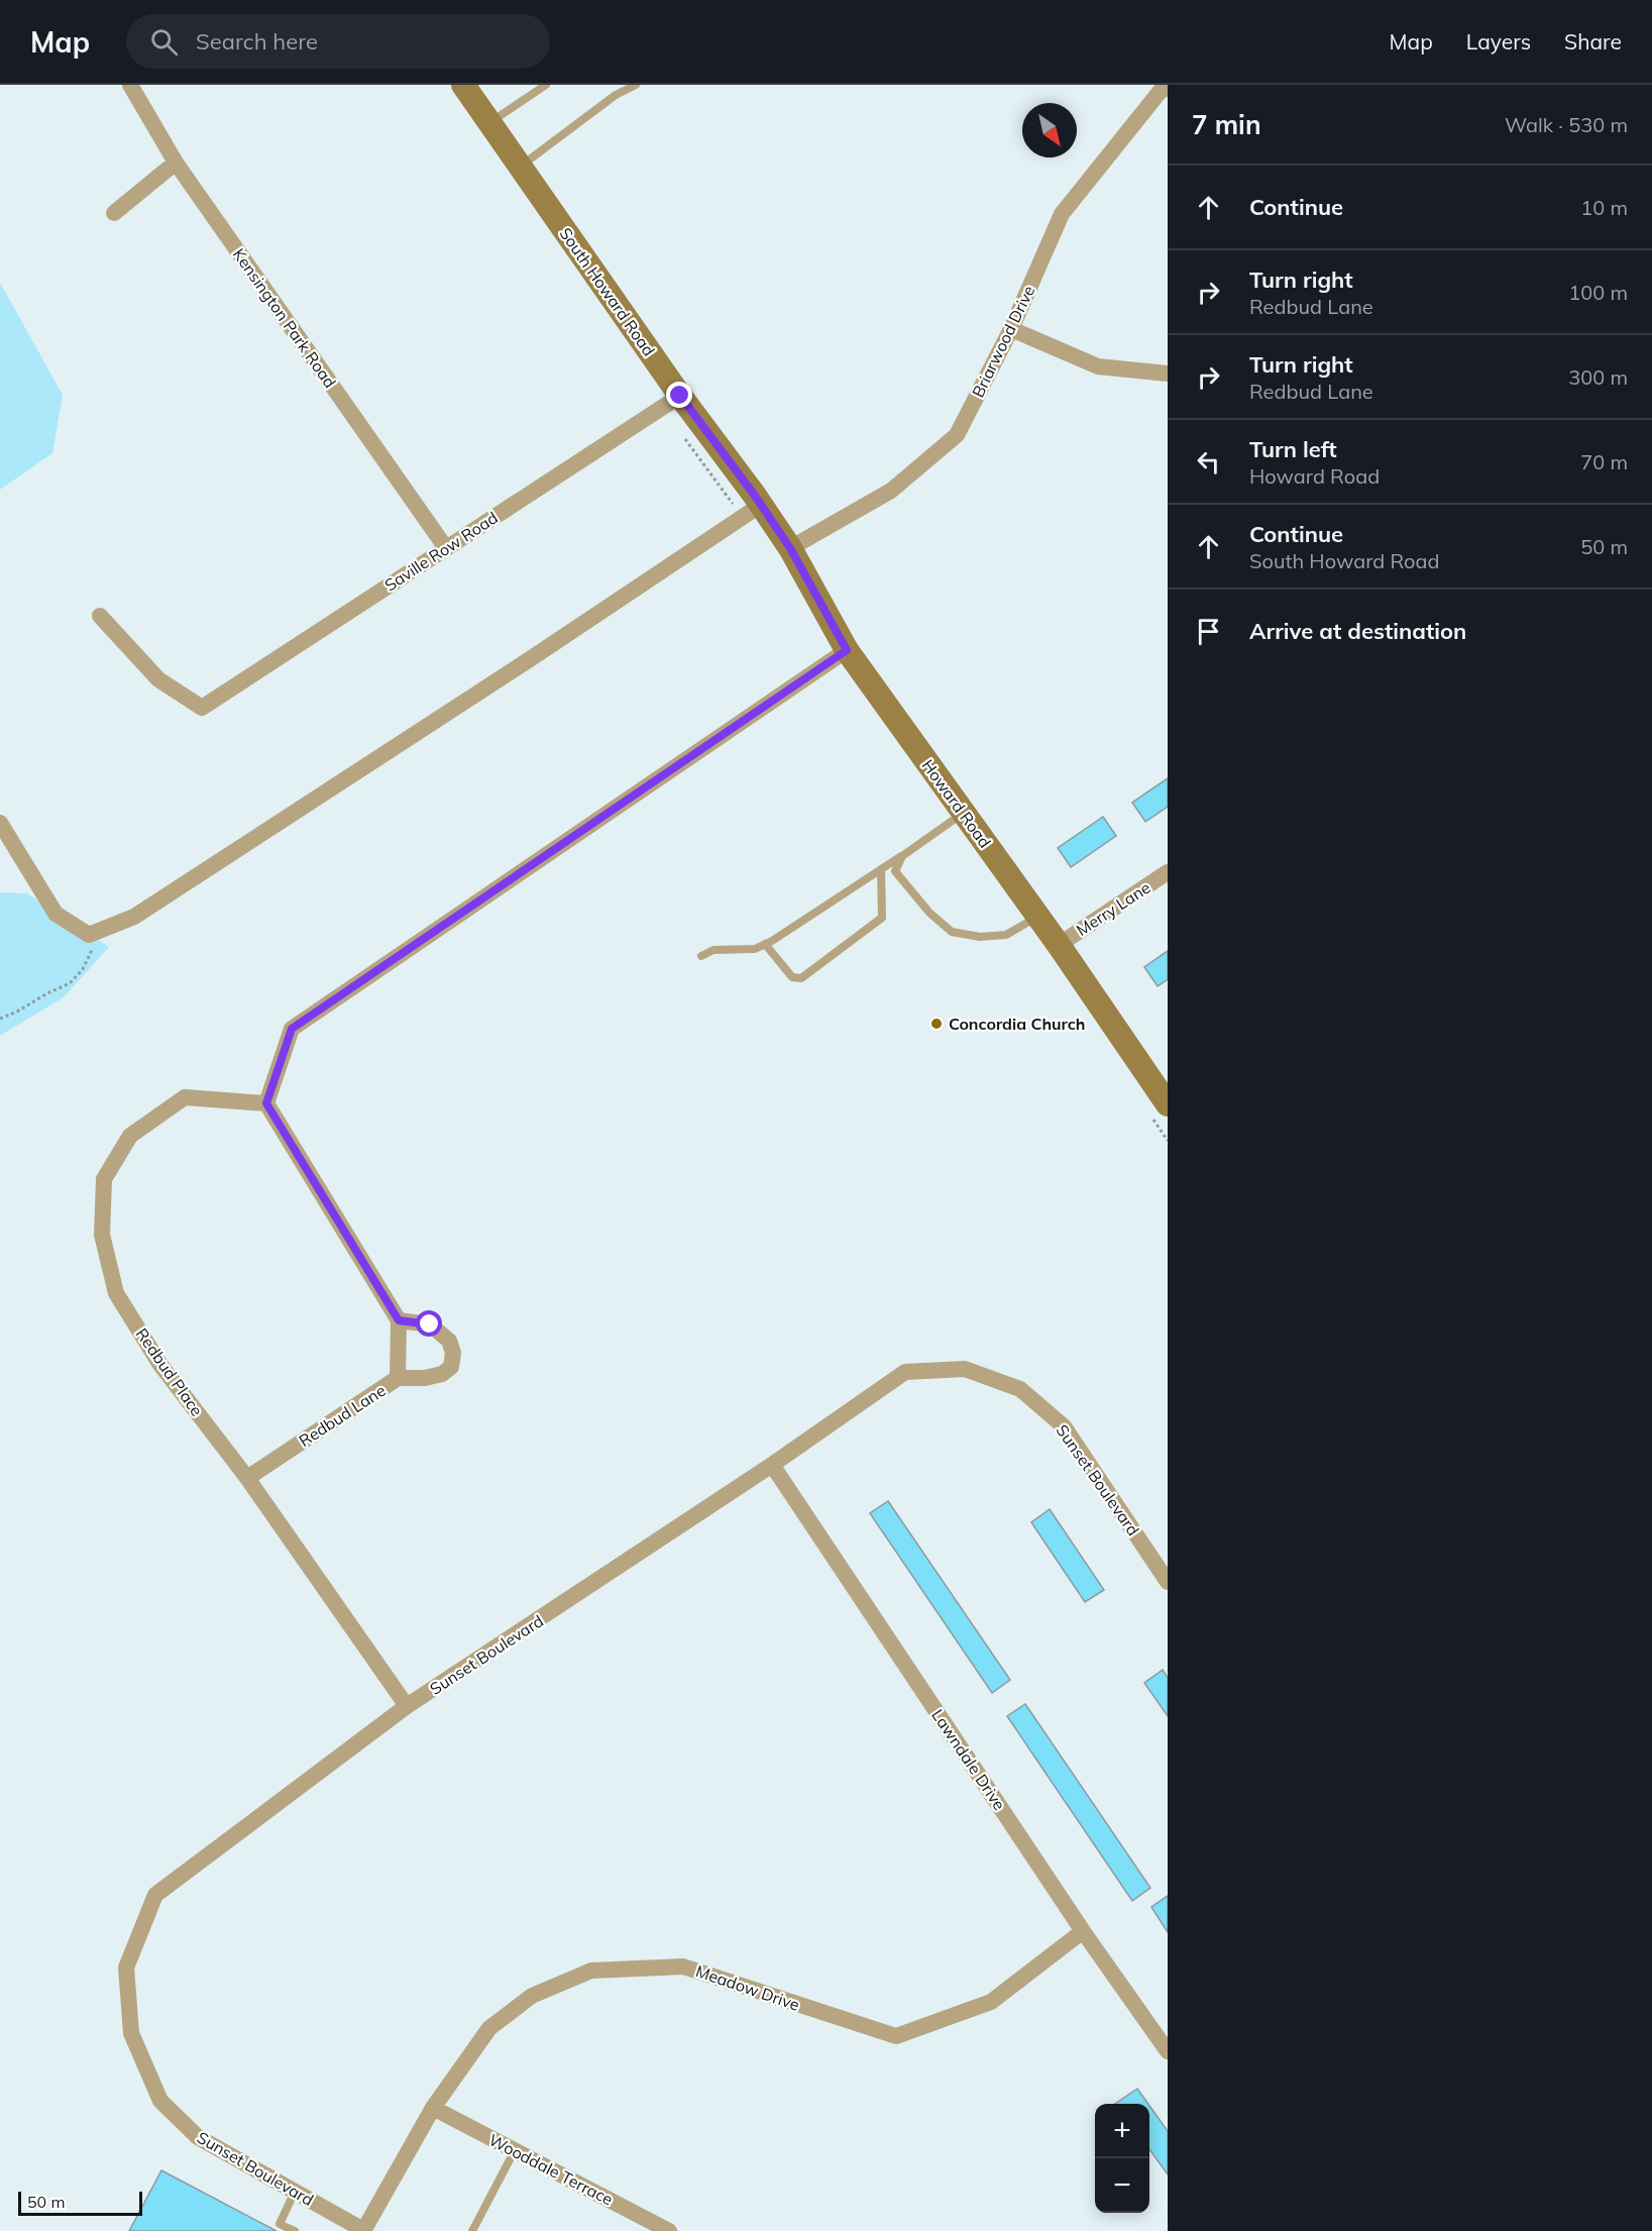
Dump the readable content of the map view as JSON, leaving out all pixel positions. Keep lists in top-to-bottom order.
{
  "streets": {
    "street": [
      "South Howard Road",
      "Kensington Park Road",
      "Briarwood Drive",
      "Saville Row Road",
      "Howard Road",
      "Merry Lane",
      "Redbud Place",
      "Redbud Lane",
      "Sunset Boulevard",
      "Lawndale Drive",
      "Meadow Drive",
      "Wooddale Terrace"
    ]
  },
  "crossings": [
    ["South Howard Road", "Saville Row Road"],
    ["South Howard Road", "Howard Road"],
    ["Kensington Park Road", "Saville Row Road"],
    ["Briarwood Drive", "Howard Road"],
    ["Howard Road", "Merry Lane"],
    ["Redbud Place", "Redbud Lane"],
    ["Redbud Place", "Sunset Boulevard"],
    ["Sunset Boulevard", "Lawndale Drive"],
    ["Sunset Boulevard", "Meadow Drive"],
    ["Lawndale Drive", "Meadow Drive"],
    ["Meadow Drive", "Wooddale Terrace"]
  ],
  "places": ["Concordia Church"],
  "scale_bar": "50 m",
  "north": "bottom right",
  "page": {
    "header": "Map",
    "search": "Search here",
    "nav": ["Map", "Layers", "Share"],
    "heading": ["7 min", "Walk · 530 m"],
    "list": [
      ["Continue", "10 m"],
      ["Turn right", "Redbud Lane", "100 m"],
      ["Turn right", "Redbud Lane", "300 m"],
      ["Turn left", "Howard Road", "70 m"],
      ["Continue", "South Howard Road", "50 m"],
      "Arrive at destination"
    ],
    "map_buttons": ["+", "−"],
    "scale": "50 m"
  }
}
